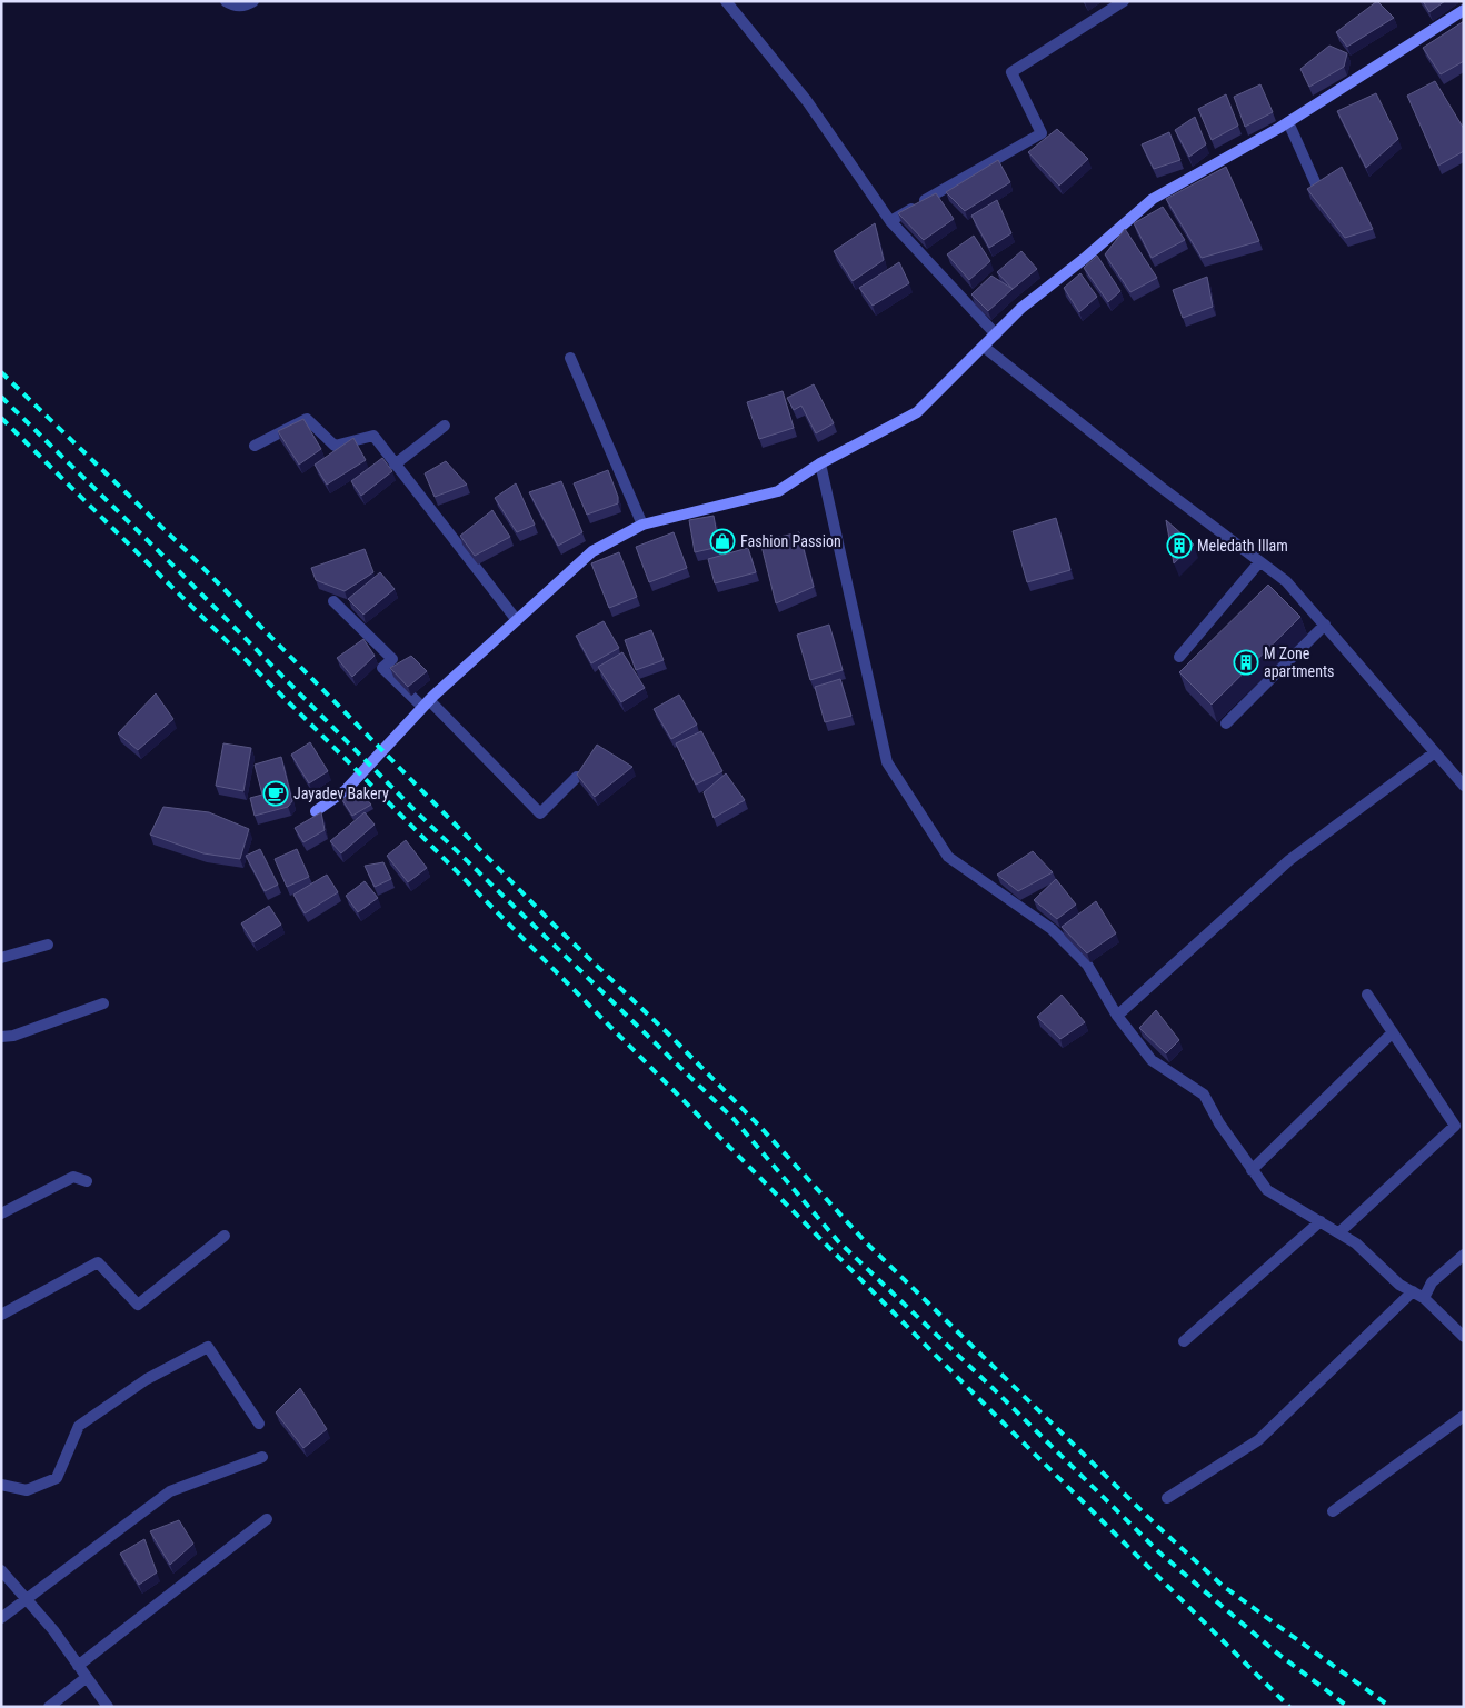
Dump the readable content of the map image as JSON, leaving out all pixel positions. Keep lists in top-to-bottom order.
{
  "places": {
    "shop": ["Fashion Passion"],
    "building": ["Meledath Illam", "M Zone apartments"],
    "cafe": ["Jayadev Bakery"]
  }
}
